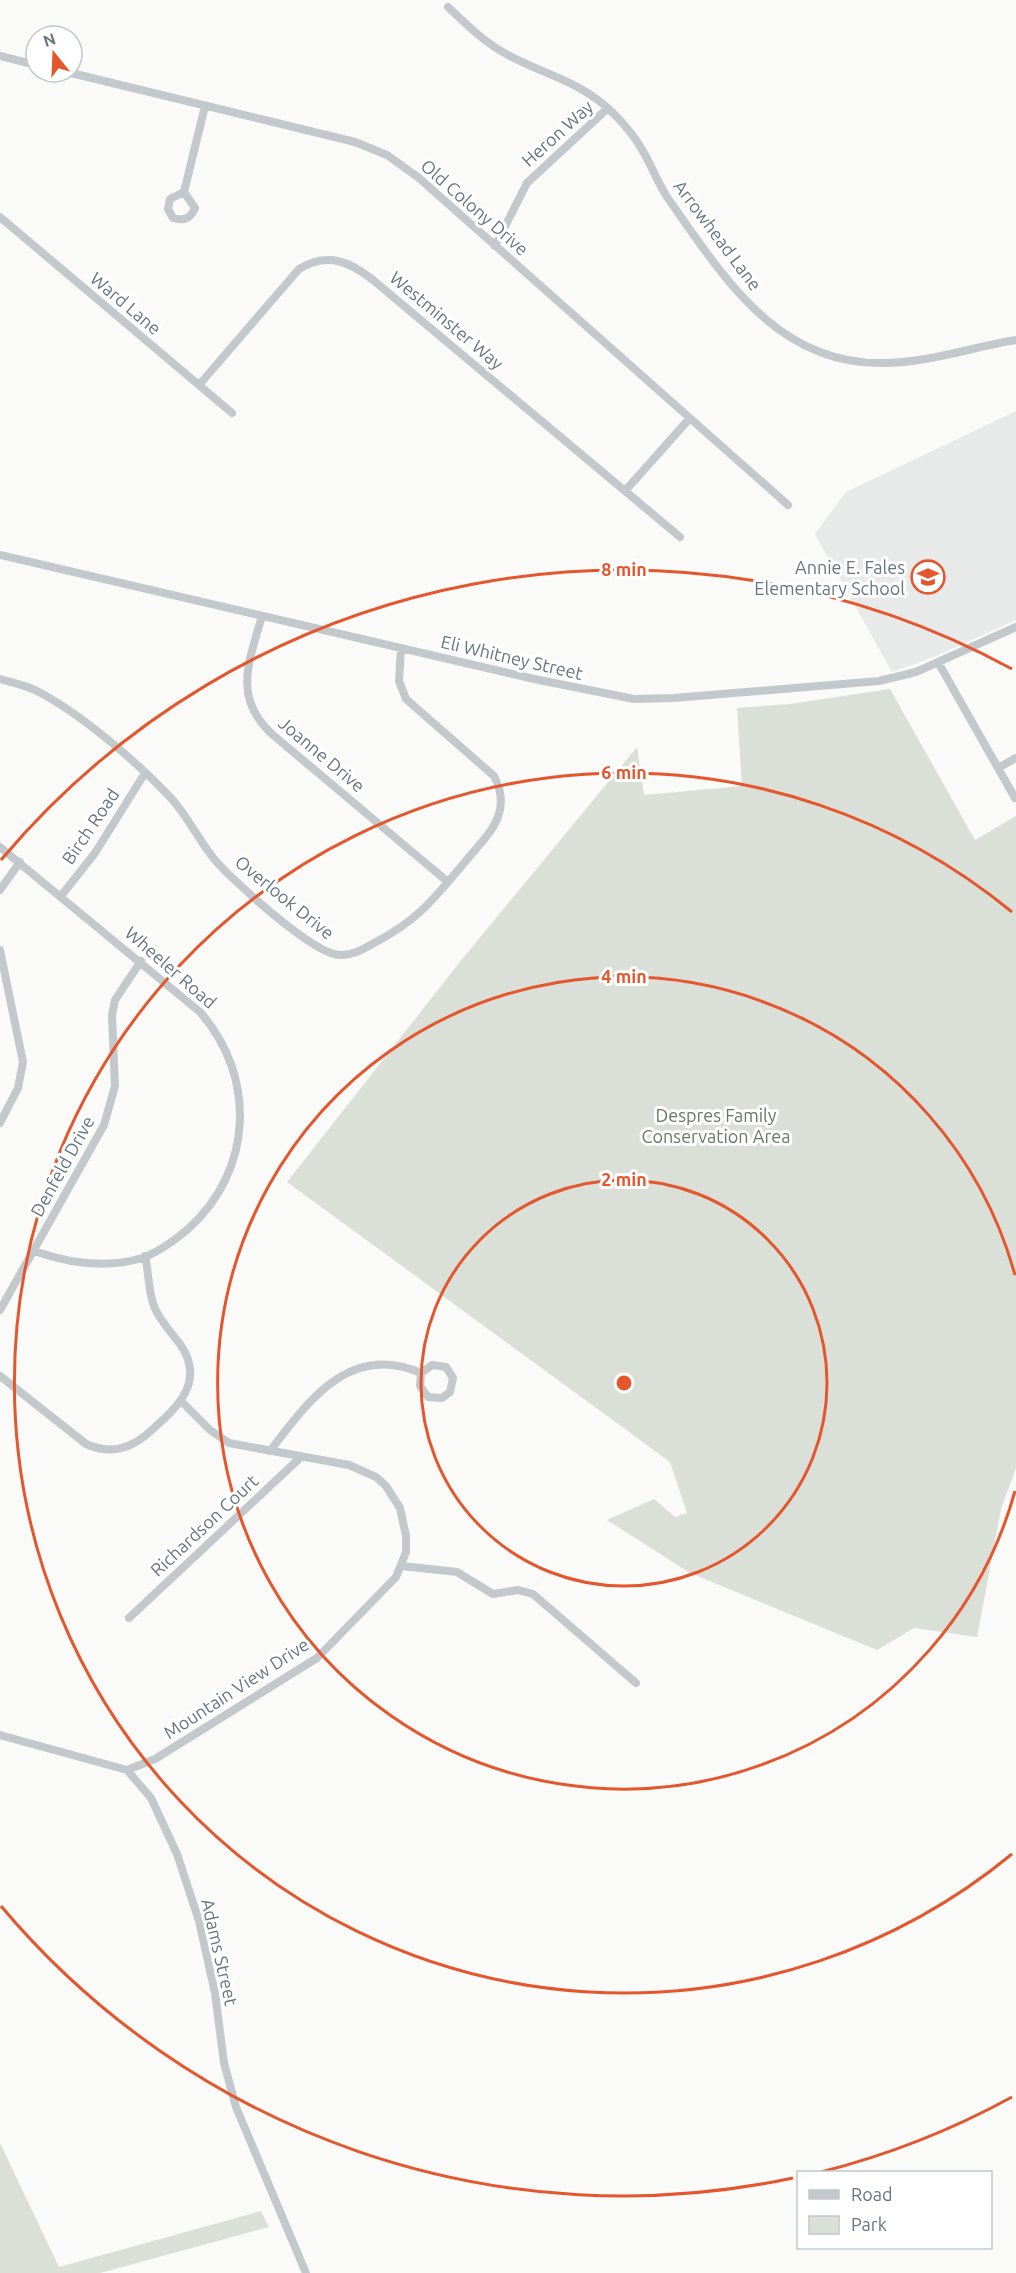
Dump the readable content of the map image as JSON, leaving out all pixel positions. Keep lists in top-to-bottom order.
{
  "streets": {
    "street": [
      "Heron Way",
      "Old Colony Drive",
      "Arrowhead Lane",
      "Ward Lane",
      "Westminster Way",
      "Eli Whitney Street",
      "Joanne Drive",
      "Birch Road",
      "Overlook Drive",
      "Wheeler Road",
      "Denfeld Drive",
      "Richardson Court",
      "Mountain View Drive",
      "Adams Street"
    ]
  },
  "crossings": [
    ["Heron Way", "Old Colony Drive"],
    ["Heron Way", "Arrowhead Lane"],
    ["Ward Lane", "Westminster Way"],
    ["Eli Whitney Street", "Joanne Drive"],
    ["Eli Whitney Street", "Overlook Drive"],
    ["Joanne Drive", "Overlook Drive"],
    ["Birch Road", "Overlook Drive"],
    ["Birch Road", "Wheeler Road"],
    ["Wheeler Road", "Denfeld Drive"],
    ["Mountain View Drive", "Adams Street"]
  ],
  "parks": ["Despres Family Conservation Area"],
  "places": {
    "school or university": ["Annie E. Fales Elementary School"]
  },
  "legend": ["Road", "Park"],
  "north": "top",
  "rings": [
    "8 min",
    "6 min",
    "4 min",
    "2 min"
  ]
}
